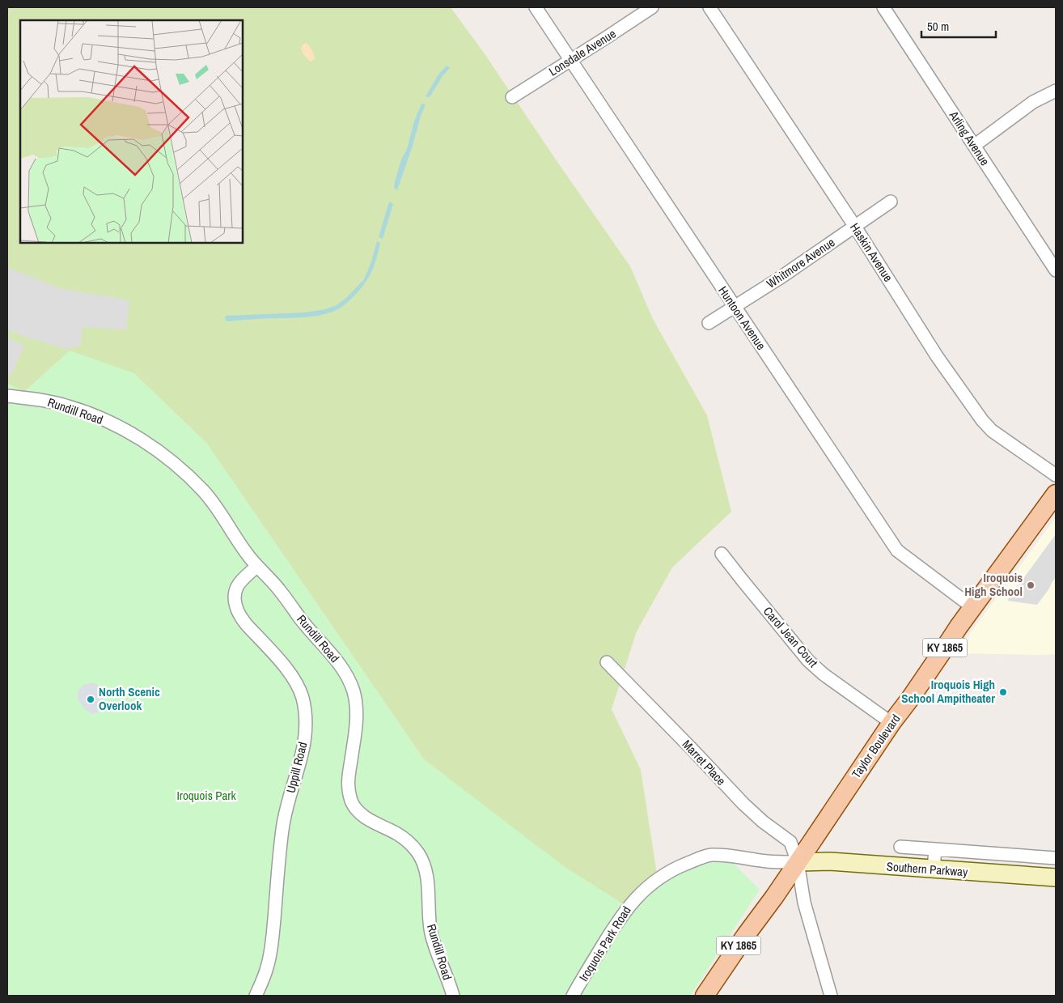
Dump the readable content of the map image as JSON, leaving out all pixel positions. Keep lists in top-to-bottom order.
{
  "streets": {
    "main road": ["KY 1865", "Taylor Boulevard", "Southern Parkway"],
    "street": [
      "Lonsdale Avenue",
      "Arling Avenue",
      "Haskin Avenue",
      "Whitmore Avenue",
      "Huntoon Avenue",
      "Rundill Road",
      "Carol Jean Court",
      "Marret Place",
      "Uppill Road",
      "Iroquois Park Road"
    ]
  },
  "crossings": [
    ["Lonsdale Avenue", "Huntoon Avenue"],
    ["Haskin Avenue", "Whitmore Avenue"],
    ["Whitmore Avenue", "Huntoon Avenue"],
    ["Huntoon Avenue", "Taylor Boulevard"],
    ["Rundill Road", "Uppill Road"],
    ["Carol Jean Court", "Taylor Boulevard"],
    ["KY 1865", "Taylor Boulevard"],
    ["KY 1865", "Marret Place"],
    ["KY 1865", "Southern Parkway"],
    ["KY 1865", "Iroquois Park Road"],
    ["Taylor Boulevard", "Marret Place"],
    ["Taylor Boulevard", "Southern Parkway"],
    ["Taylor Boulevard", "Iroquois Park Road"],
    ["Marret Place", "Southern Parkway"],
    ["Marret Place", "Iroquois Park Road"],
    ["Southern Parkway", "Iroquois Park Road"]
  ],
  "parks": ["Iroquois Park"],
  "places": ["Iroquois High School", "Iroquois High School Ampitheater", "North Scenic Overlook"],
  "scale_bar": "50 m"
}
